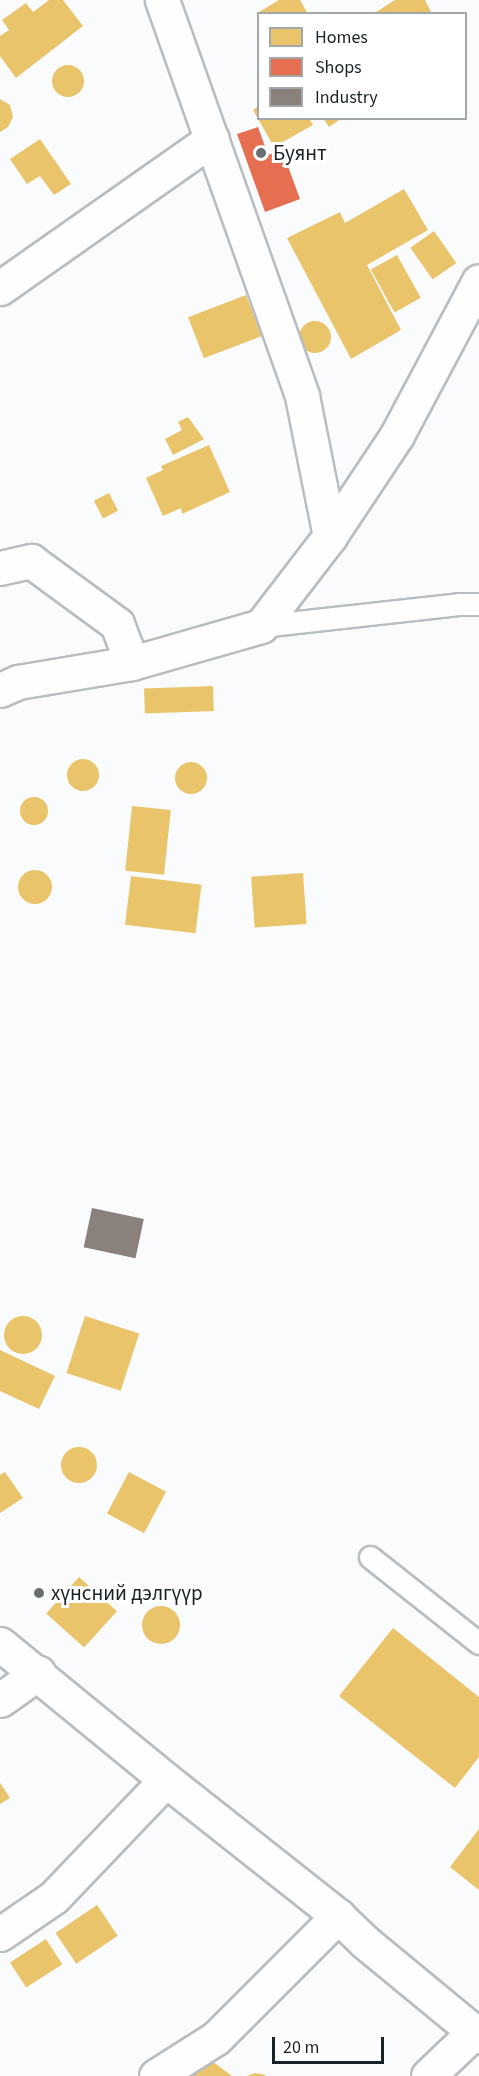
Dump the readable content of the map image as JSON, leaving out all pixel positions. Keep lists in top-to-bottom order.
{
  "places": ["Буянт", "хүнсний дэлгүүр"],
  "legend": ["Homes", "Shops", "Industry"],
  "scale_bar": "20 m"
}
